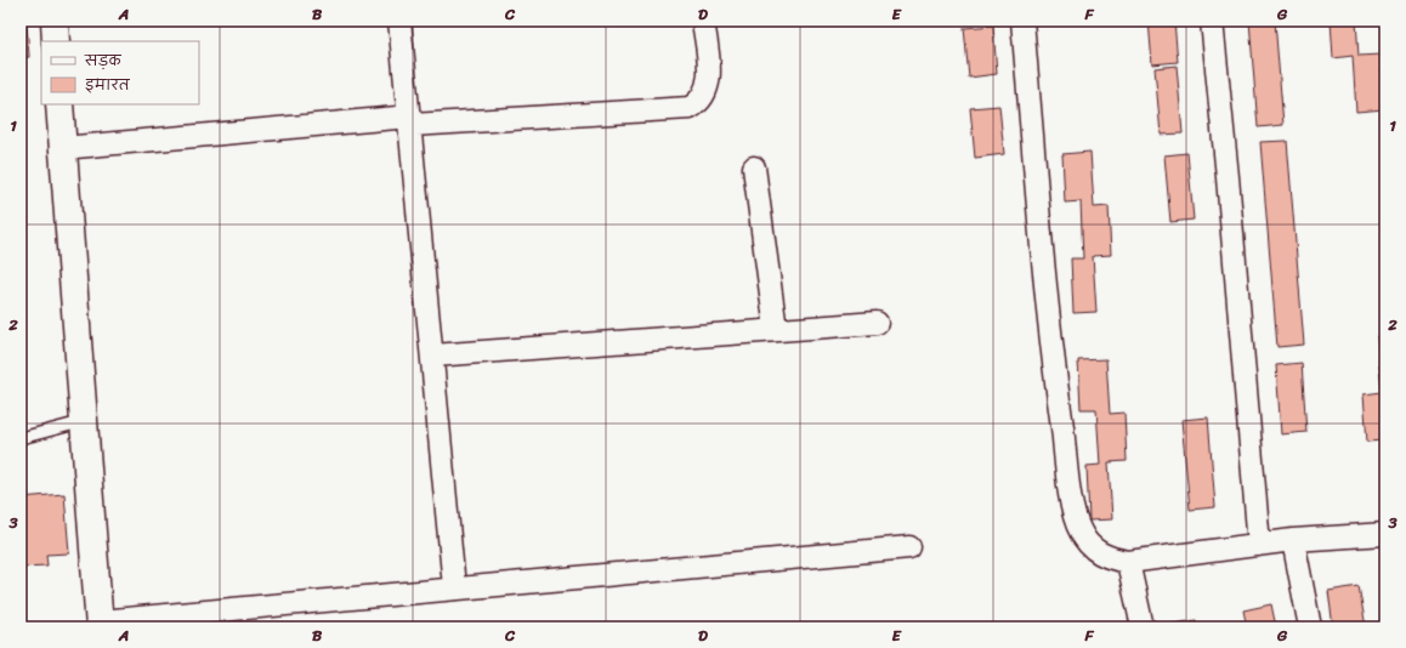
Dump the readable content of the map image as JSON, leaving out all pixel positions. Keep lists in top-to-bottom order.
{
  "legend": ["सड़क", "इमारत"],
  "grid": {
    "columns": [
      "A",
      "B",
      "C",
      "D",
      "E",
      "F",
      "G"
    ],
    "rows": ["1", "2", "3"]
  }
}
